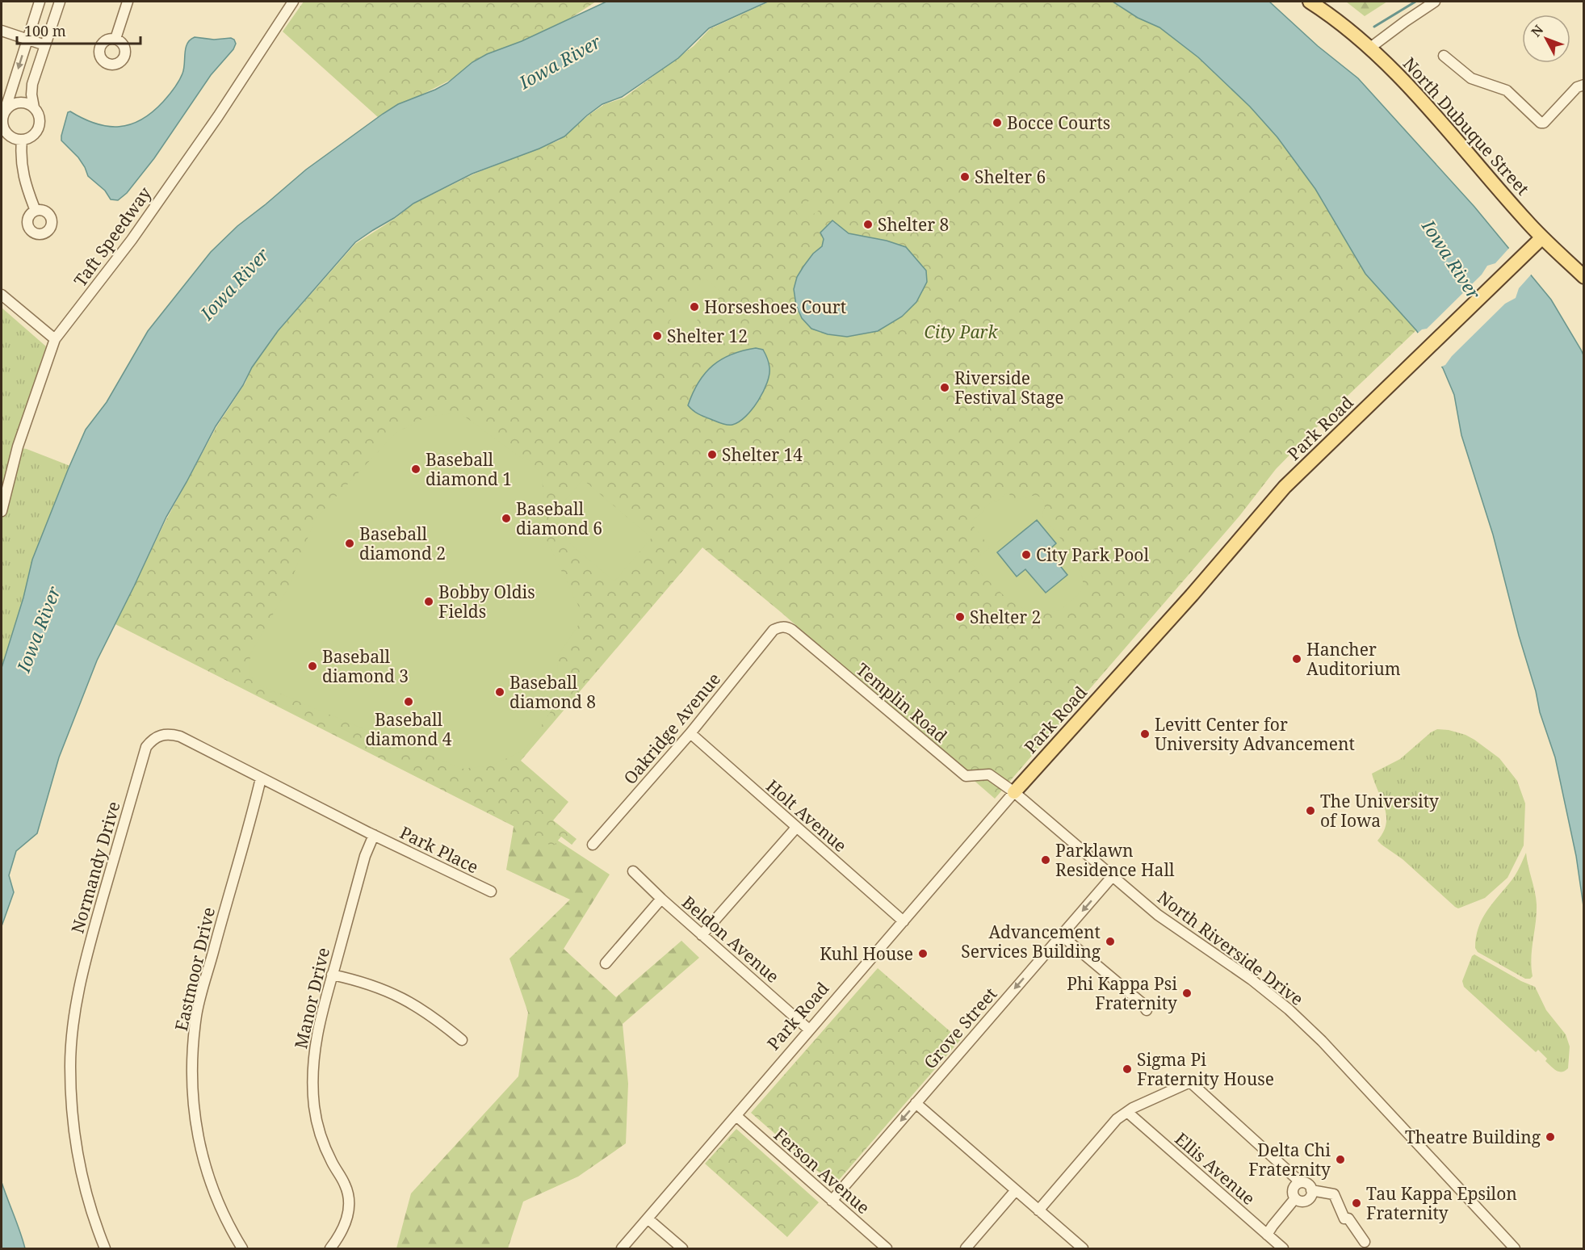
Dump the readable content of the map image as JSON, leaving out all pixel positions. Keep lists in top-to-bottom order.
{
  "streets": {
    "main road": ["North Dubuque Street", "Park Road"],
    "street": [
      "Taft Speedway",
      "Templin Road",
      "Oakridge Avenue",
      "Holt Avenue",
      "Park Place",
      "Normandy Drive",
      "Beldon Avenue",
      "North Riverside Drive",
      "Eastmoor Drive",
      "Manor Drive",
      "Grove Street",
      "Ellis Avenue",
      "Ferson Avenue"
    ]
  },
  "crossings": [
    ["North Dubuque Street", "Park Road"],
    ["Park Road", "Templin Road"],
    ["Park Road", "Holt Avenue"],
    ["Park Road", "Beldon Avenue"],
    ["Park Road", "North Riverside Drive"],
    ["Park Road", "Ferson Avenue"],
    ["Templin Road", "Oakridge Avenue"],
    ["Templin Road", "North Riverside Drive"],
    ["Oakridge Avenue", "Holt Avenue"],
    ["Park Place", "Normandy Drive"],
    ["Park Place", "Manor Drive"],
    ["Normandy Drive", "Eastmoor Drive"],
    ["Normandy Drive", "Manor Drive"],
    ["North Riverside Drive", "Grove Street"],
    ["Grove Street", "Ferson Avenue"]
  ],
  "one_way": ["Grove Street"],
  "water": ["Iowa River"],
  "parks": ["City Park"],
  "places": [
    "Bocce Courts",
    "Shelter 6",
    "Shelter 8",
    "Horseshoes Court",
    "Shelter 12",
    "Riverside Festival Stage",
    "Shelter 14",
    "Baseball diamond 1",
    "Baseball diamond 6",
    "Baseball diamond 2",
    "City Park Pool",
    "Bobby Oldis Fields",
    "Shelter 2",
    "Hancher Auditorium",
    "Baseball diamond 3",
    "Baseball diamond 8",
    "Baseball diamond 4",
    "Levitt Center for University Advancement",
    "The University of Iowa",
    "Parklawn Residence Hall",
    "Advancement Services Building",
    "Kuhl House",
    "Phi Kappa Psi Fraternity",
    "Sigma Pi Fraternity House",
    "Theatre Building",
    "Delta Chi Fraternity",
    "Tau Kappa Epsilon Fraternity"
  ],
  "scale_bar": "100 m",
  "north": "top left"
}
